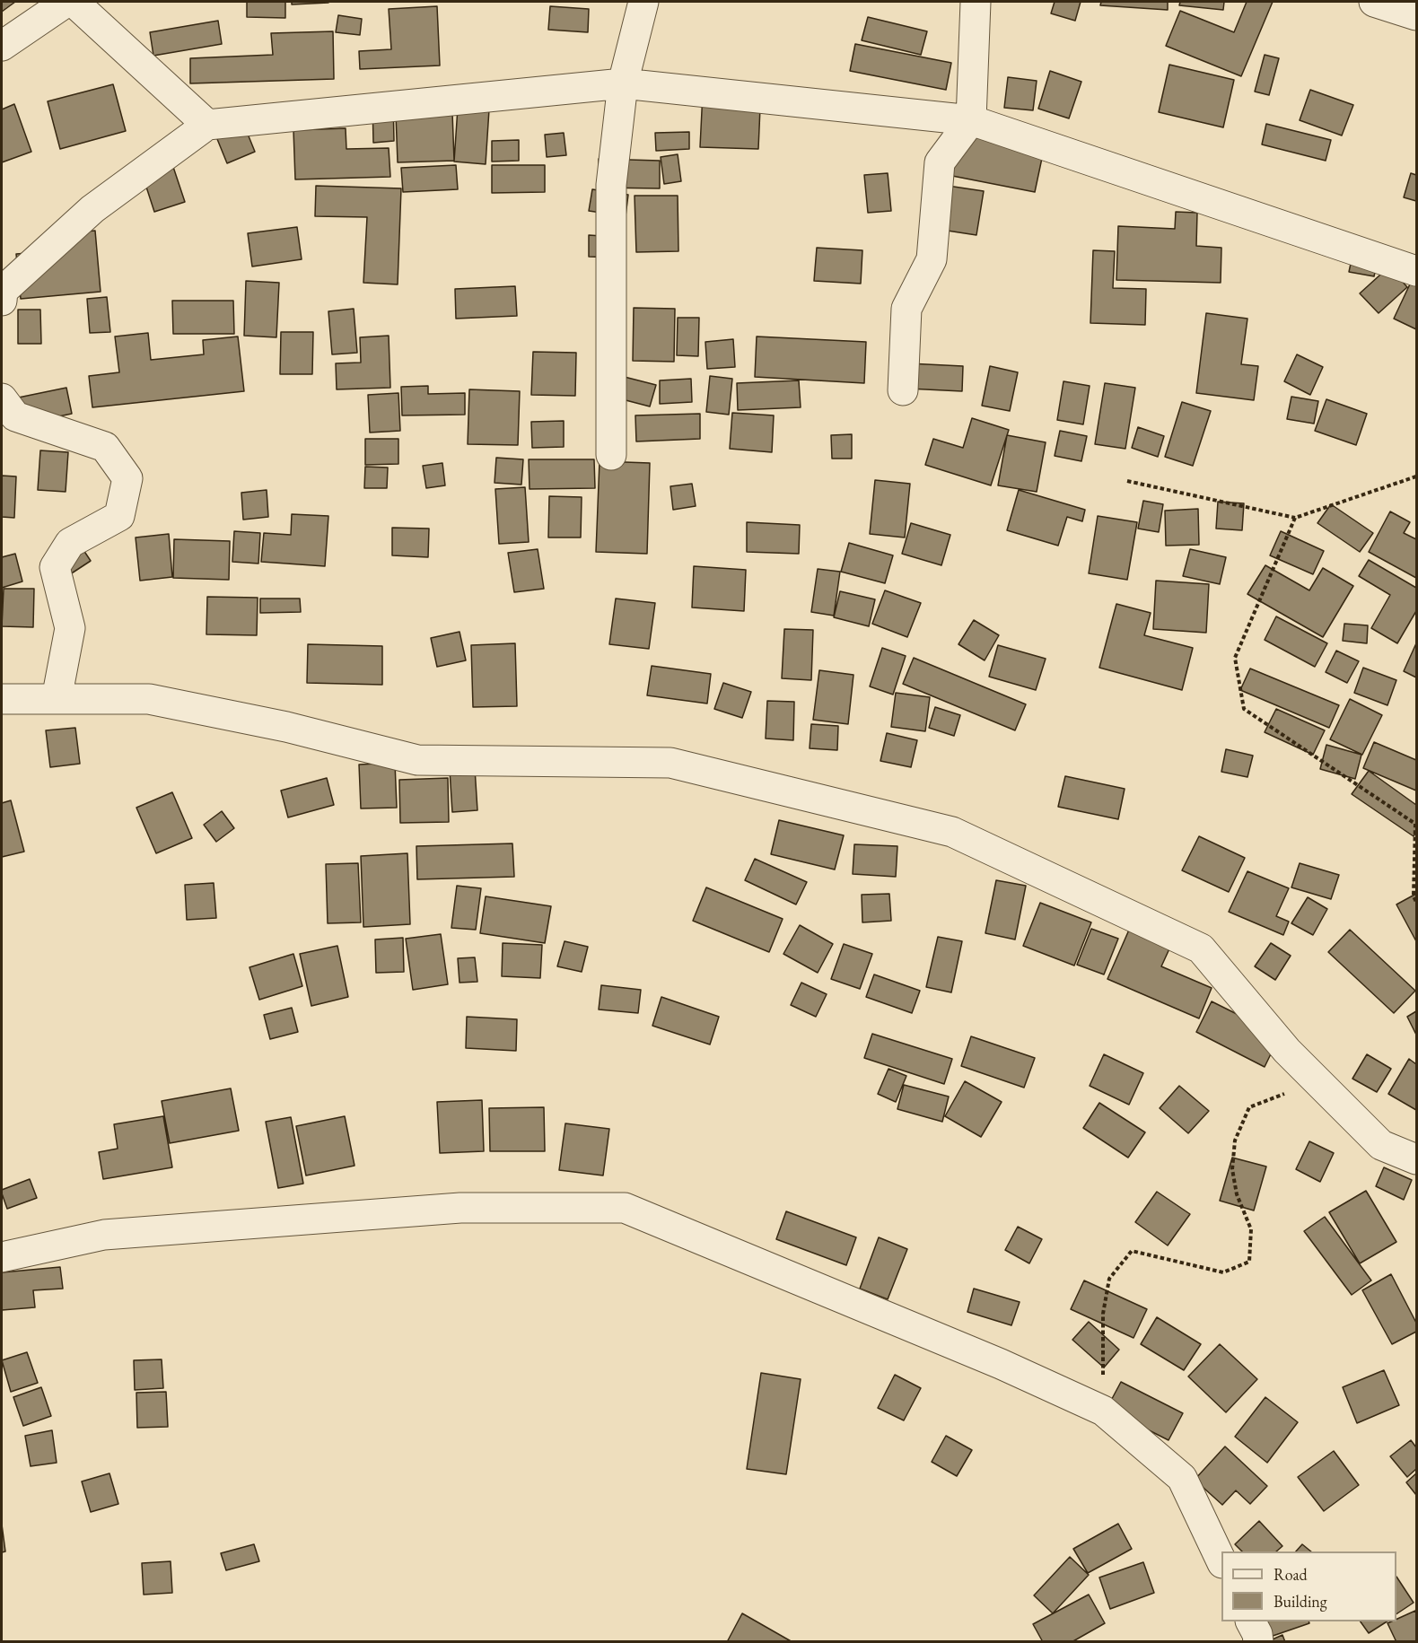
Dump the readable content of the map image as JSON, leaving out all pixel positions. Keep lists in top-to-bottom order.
{
  "legend": ["Road", "Building"]
}
